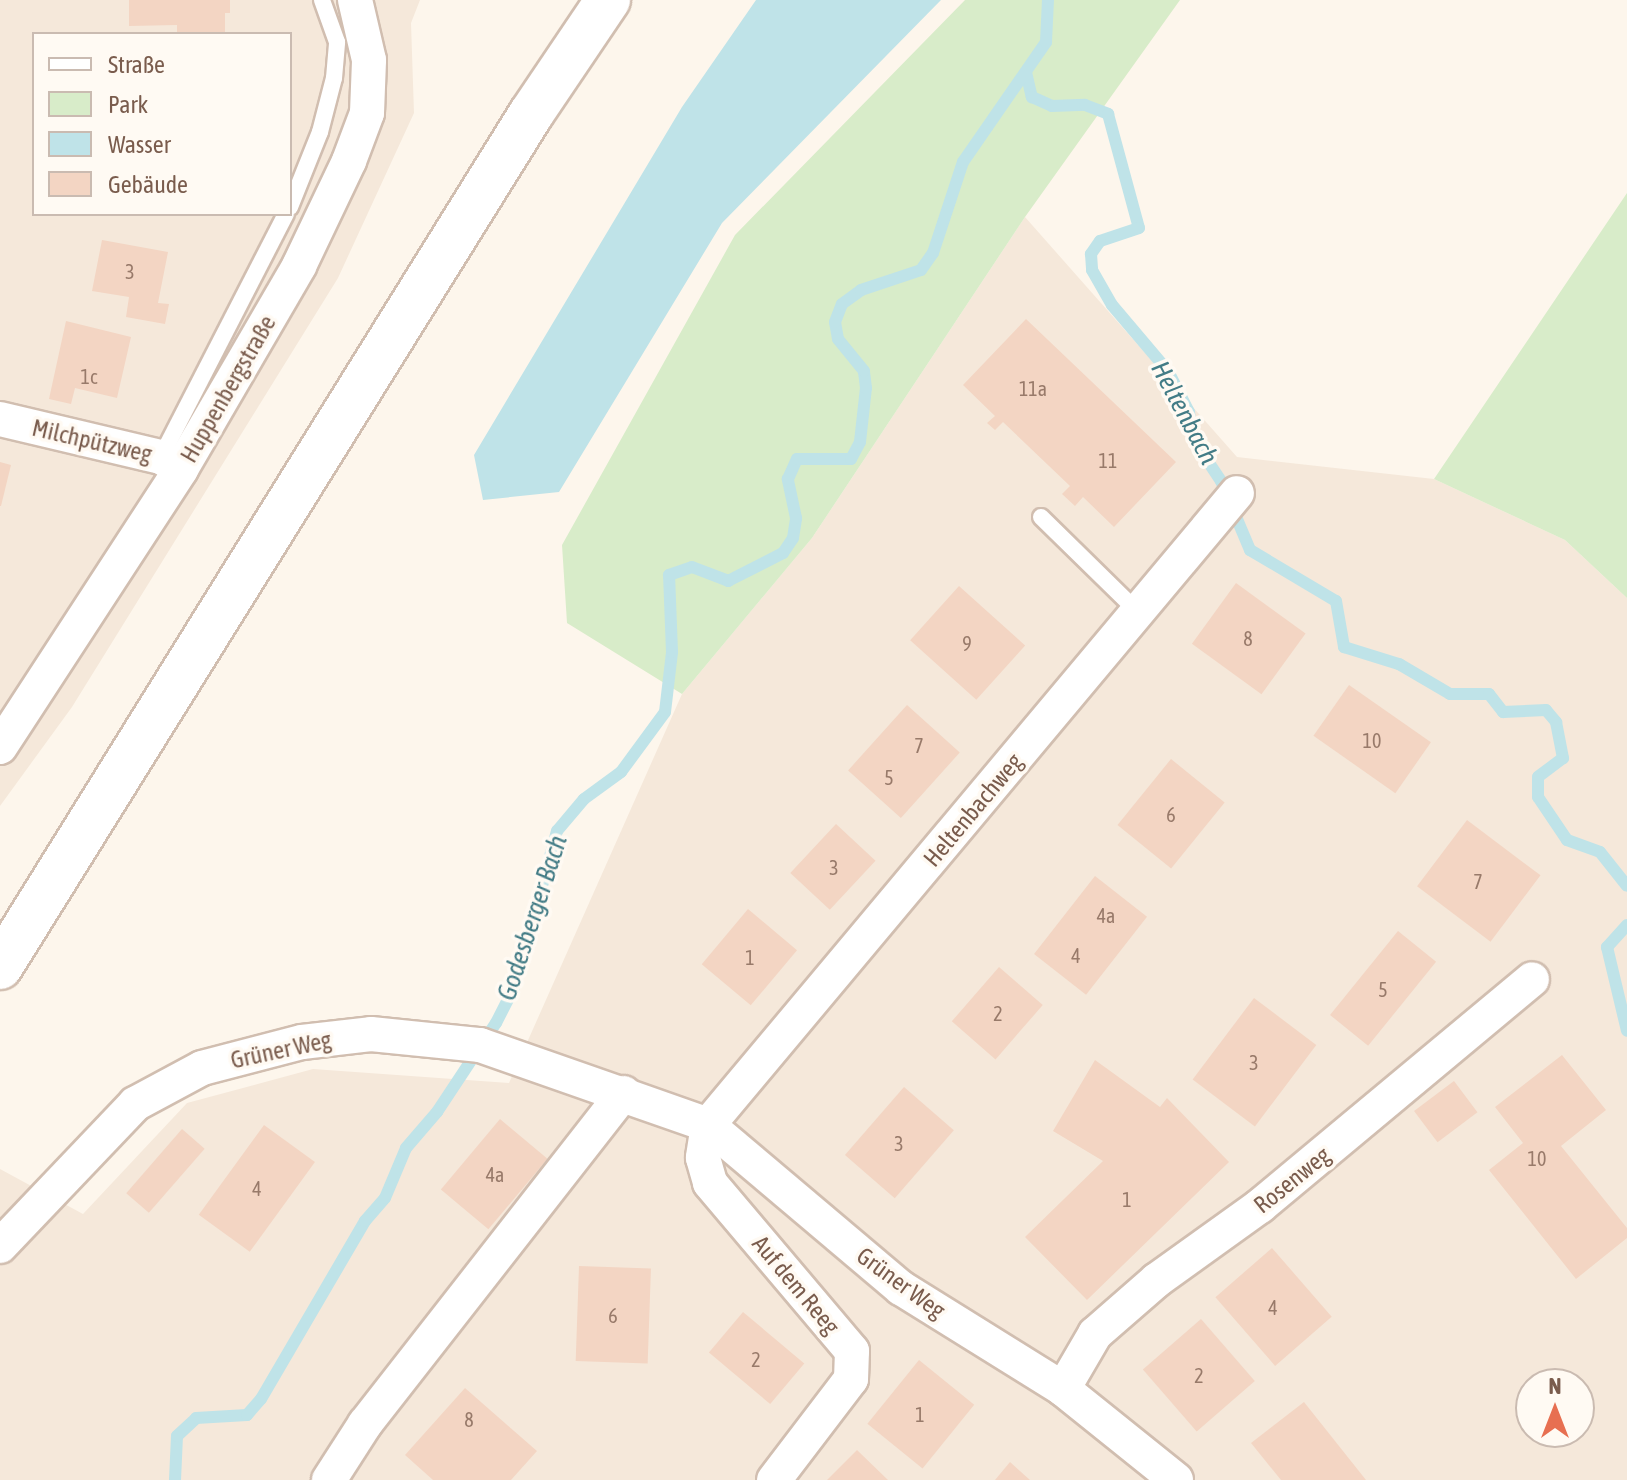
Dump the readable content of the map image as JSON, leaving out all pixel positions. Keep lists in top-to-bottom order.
{
  "streets": {
    "street": [
      "Huppenbergstraße",
      "Milchpützweg",
      "Heltenbachweg",
      "Grüner Weg",
      "Rosenweg",
      "Auf dem Reeg"
    ]
  },
  "crossings": [
    ["Huppenbergstraße", "Milchpützweg"],
    ["Heltenbachweg", "Grüner Weg"],
    ["Heltenbachweg", "Auf dem Reeg"],
    ["Grüner Weg", "Rosenweg"],
    ["Grüner Weg", "Auf dem Reeg"]
  ],
  "water": ["Heltenbach", "Godesberger Bach"],
  "house_numbers": [
    "3",
    "1c",
    "11a",
    "11",
    "8",
    "9",
    "10",
    "7",
    "5",
    "6",
    "3",
    "7",
    "4a",
    "4",
    "1",
    "5",
    "2",
    "3",
    "3",
    "10",
    "4a",
    "4",
    "1",
    "4",
    "6",
    "2",
    "2",
    "1",
    "8"
  ],
  "legend": [
    "Straße",
    "Park",
    "Wasser",
    "Gebäude"
  ],
  "north": "top"
}
